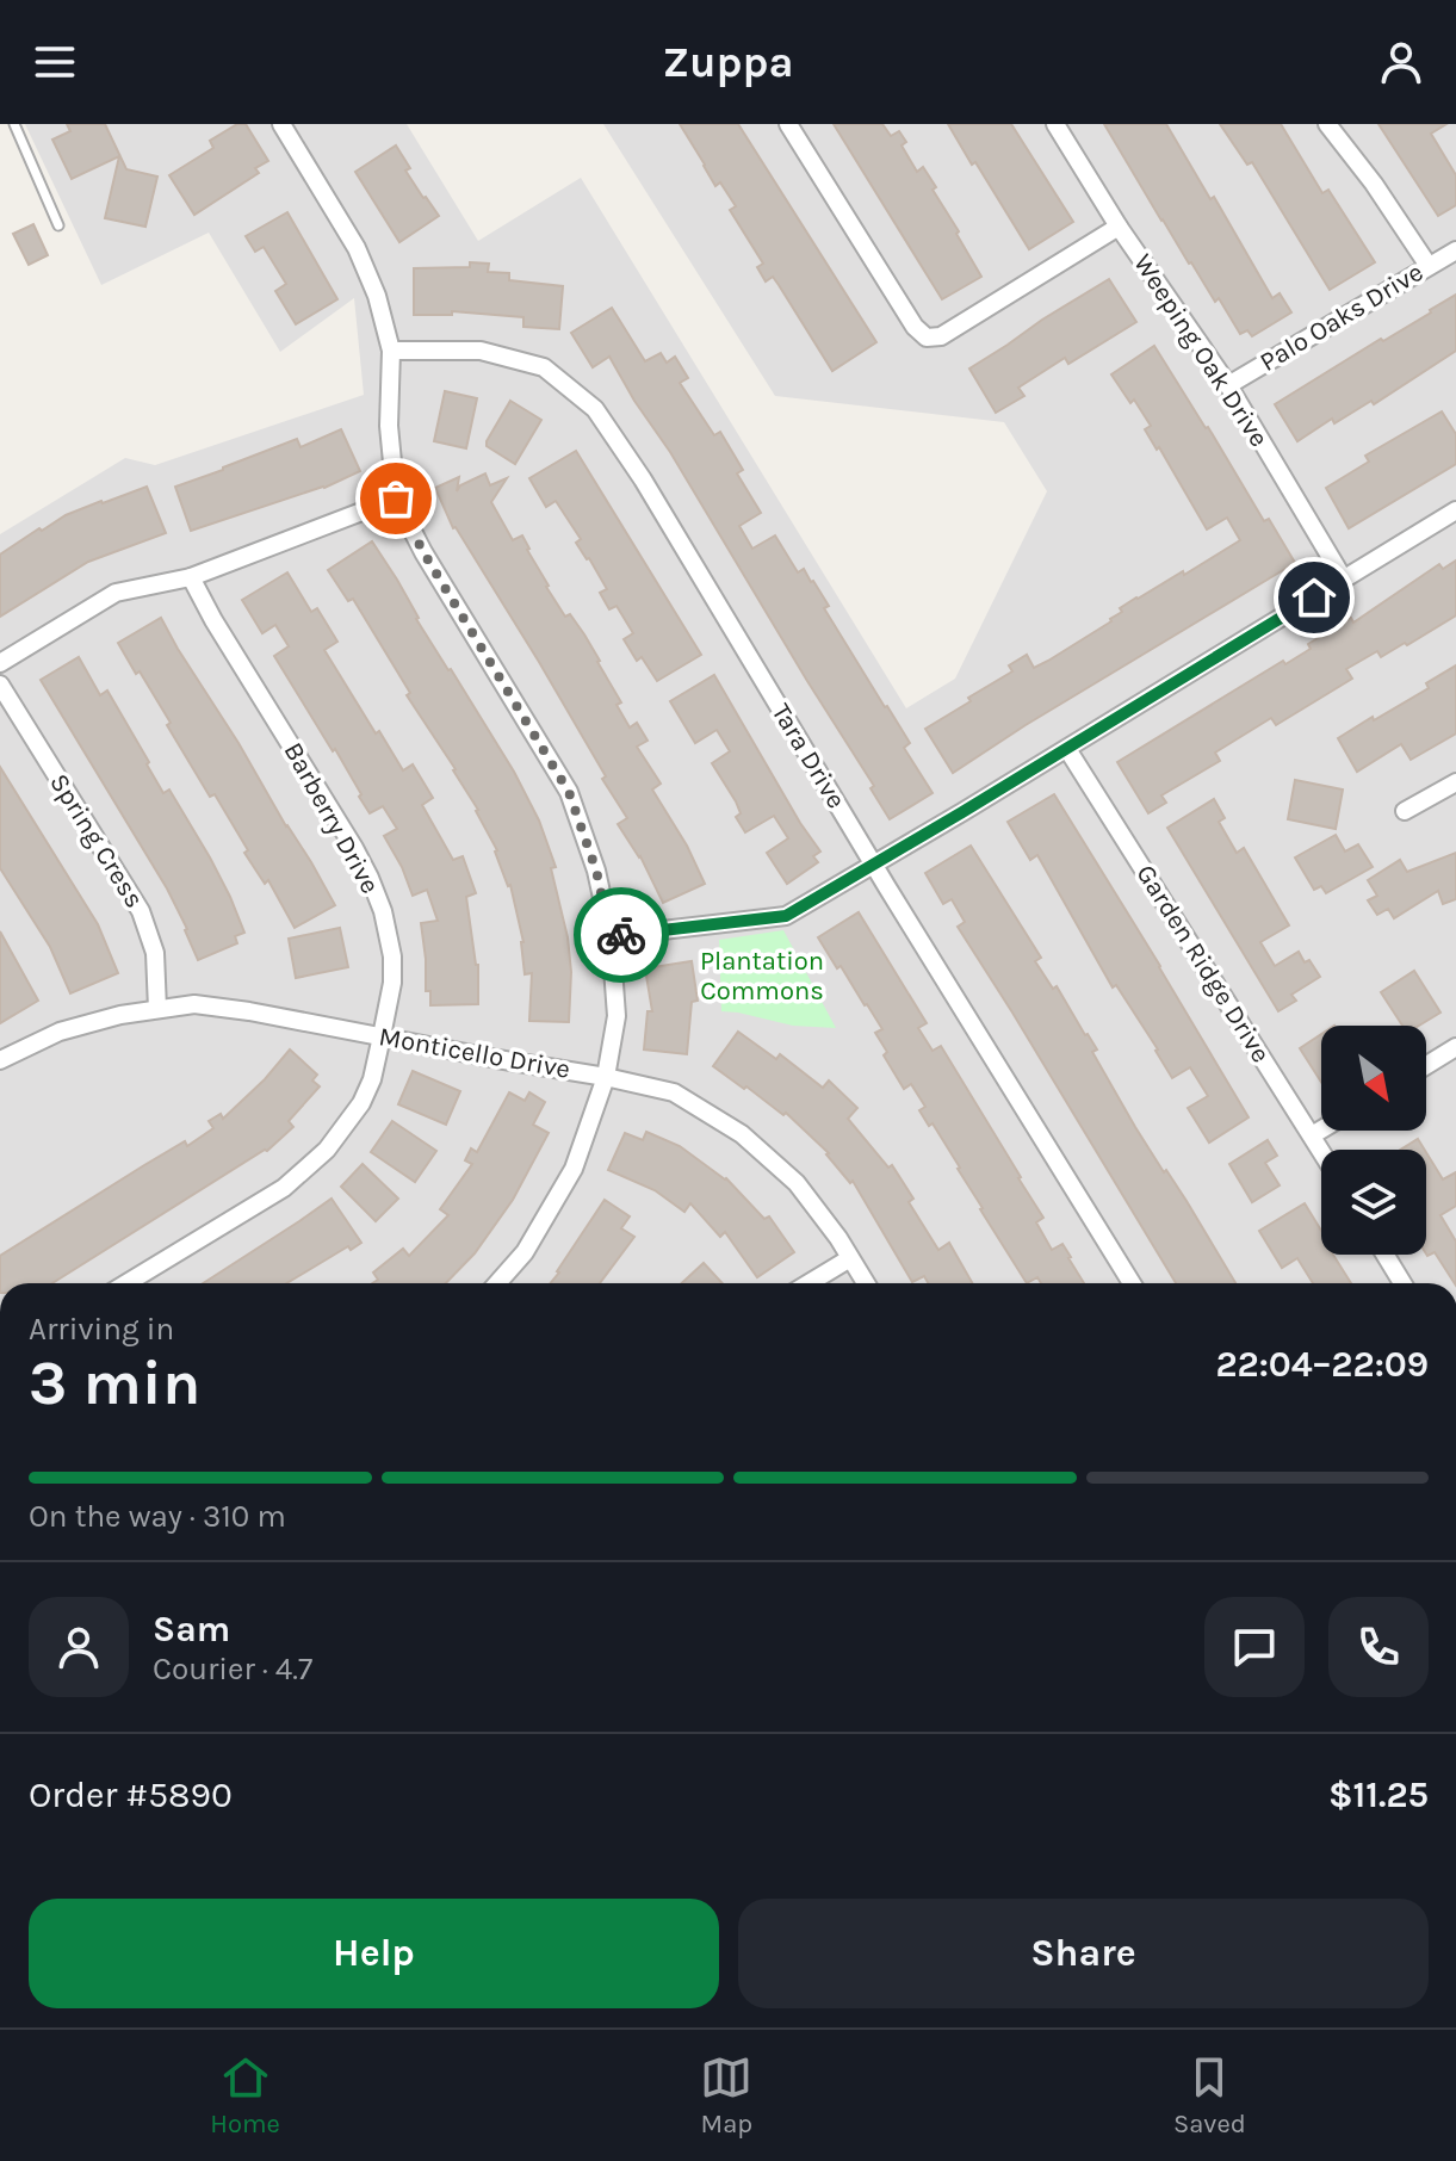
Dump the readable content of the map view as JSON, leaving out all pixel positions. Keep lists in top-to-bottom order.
{
  "streets": {
    "street": [
      "Palo Oaks Drive",
      "Weeping Oak Drive",
      "Tara Drive",
      "Barberry Drive",
      "Spring Cress",
      "Garden Ridge Drive",
      "Monticello Drive"
    ]
  },
  "crossings": [
    ["Palo Oaks Drive", "Weeping Oak Drive"],
    ["Barberry Drive", "Monticello Drive"],
    ["Spring Cress", "Monticello Drive"]
  ],
  "parks": ["Plantation Commons"],
  "north": "bottom right",
  "page": {
    "header": "Zuppa",
    "heading": ["3 min", "Arriving in", "22:04–22:09"],
    "panel": [
      "Sam",
      "Courier · 4.7",
      "Order #5890",
      "$11.25"
    ],
    "bar": "On the way · 310 m",
    "buttons": ["Help", "Share"],
    "tabs": ["Home", "Map", "Saved"]
  }
}
